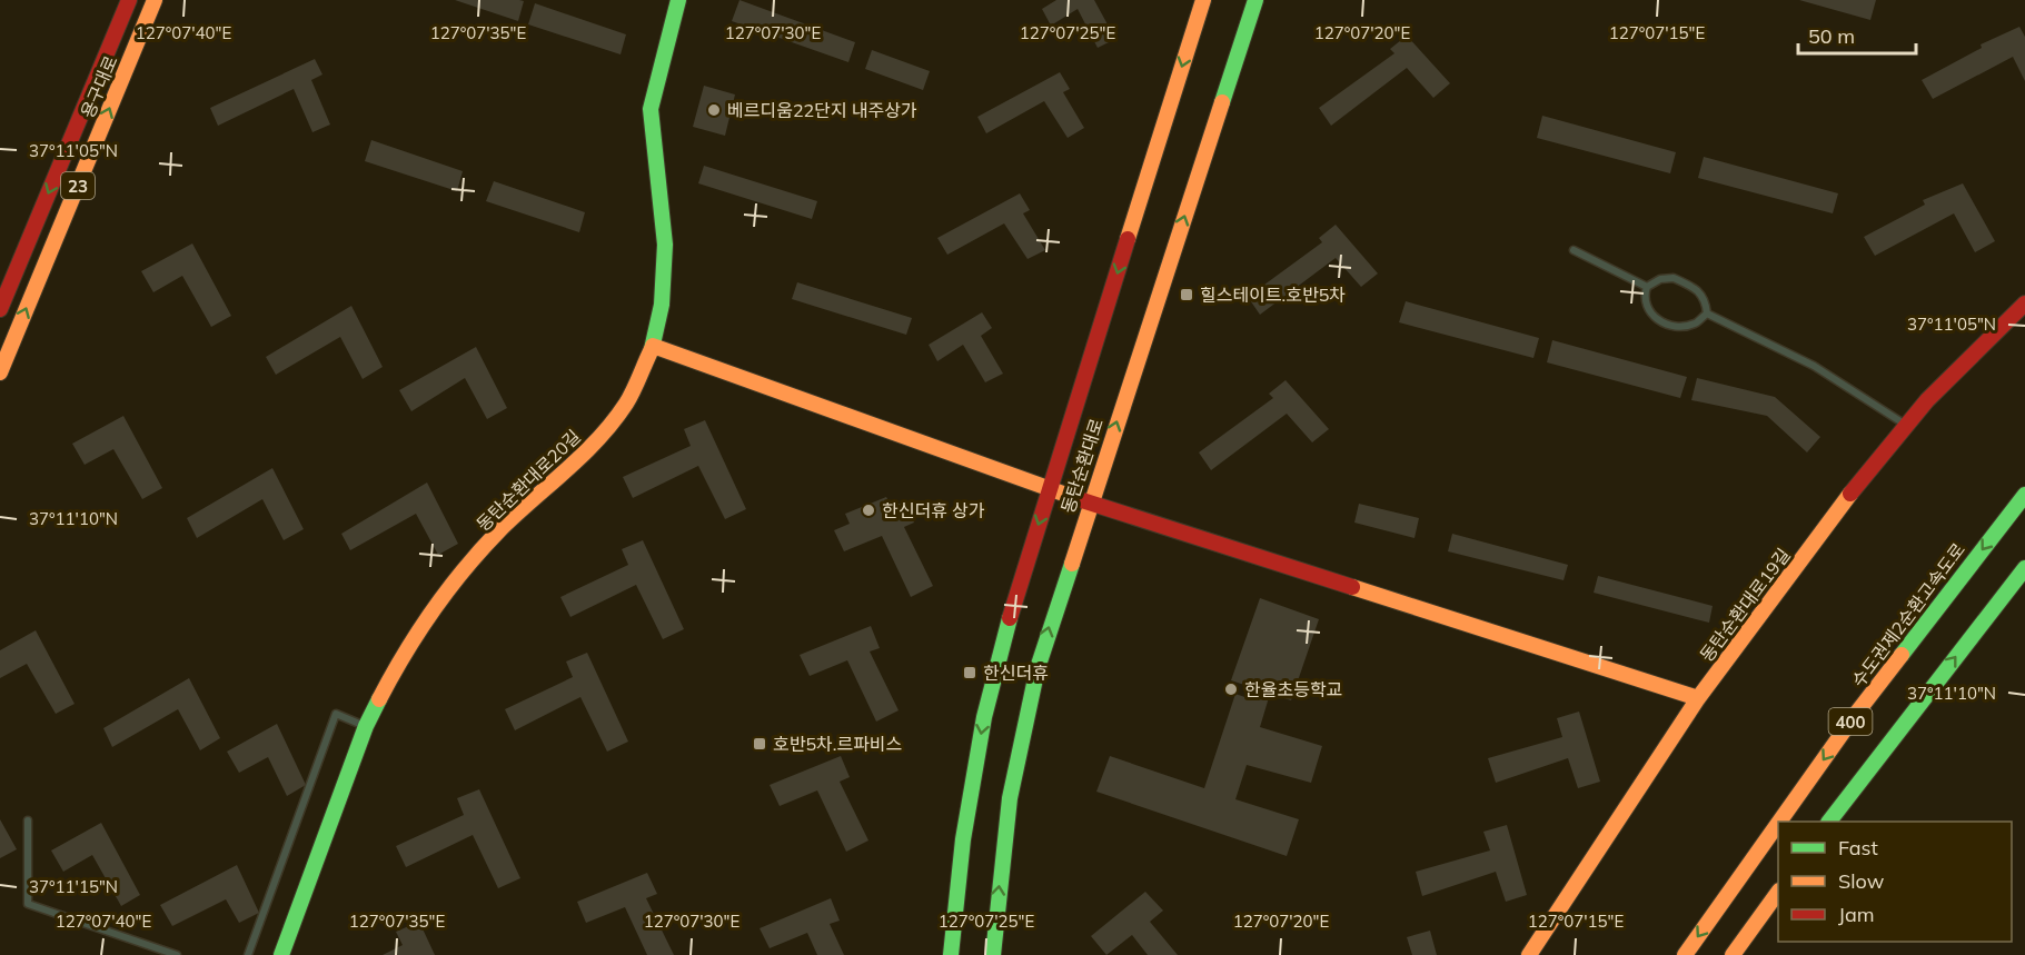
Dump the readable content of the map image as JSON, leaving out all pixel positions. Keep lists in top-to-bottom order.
{
  "streets": {
    "main road": [
      "용구대로",
      "23",
      "동탄순환대로",
      "동탄순환대로20길",
      "동탄순환대로19길",
      "수도권제2순환고속도로",
      "400"
    ]
  },
  "places": {
    "other": ["베르디움22단지 내주상가", "한신더휴 상가", "한율초등학교"],
    "transit": ["힐스테이트.호반5차", "한신더휴", "호반5차.르파비스"]
  },
  "legend": ["Fast", "Slow", "Jam"],
  "scale_bar": "50 m",
  "coordinates": [
    "127°07'40\"E",
    "127°07'35\"E",
    "127°07'30\"E",
    "127°07'25\"E",
    "127°07'20\"E",
    "127°07'15\"E",
    "37°11'05\"N",
    "37°11'10\"N",
    "37°11'15\"N"
  ]
}
